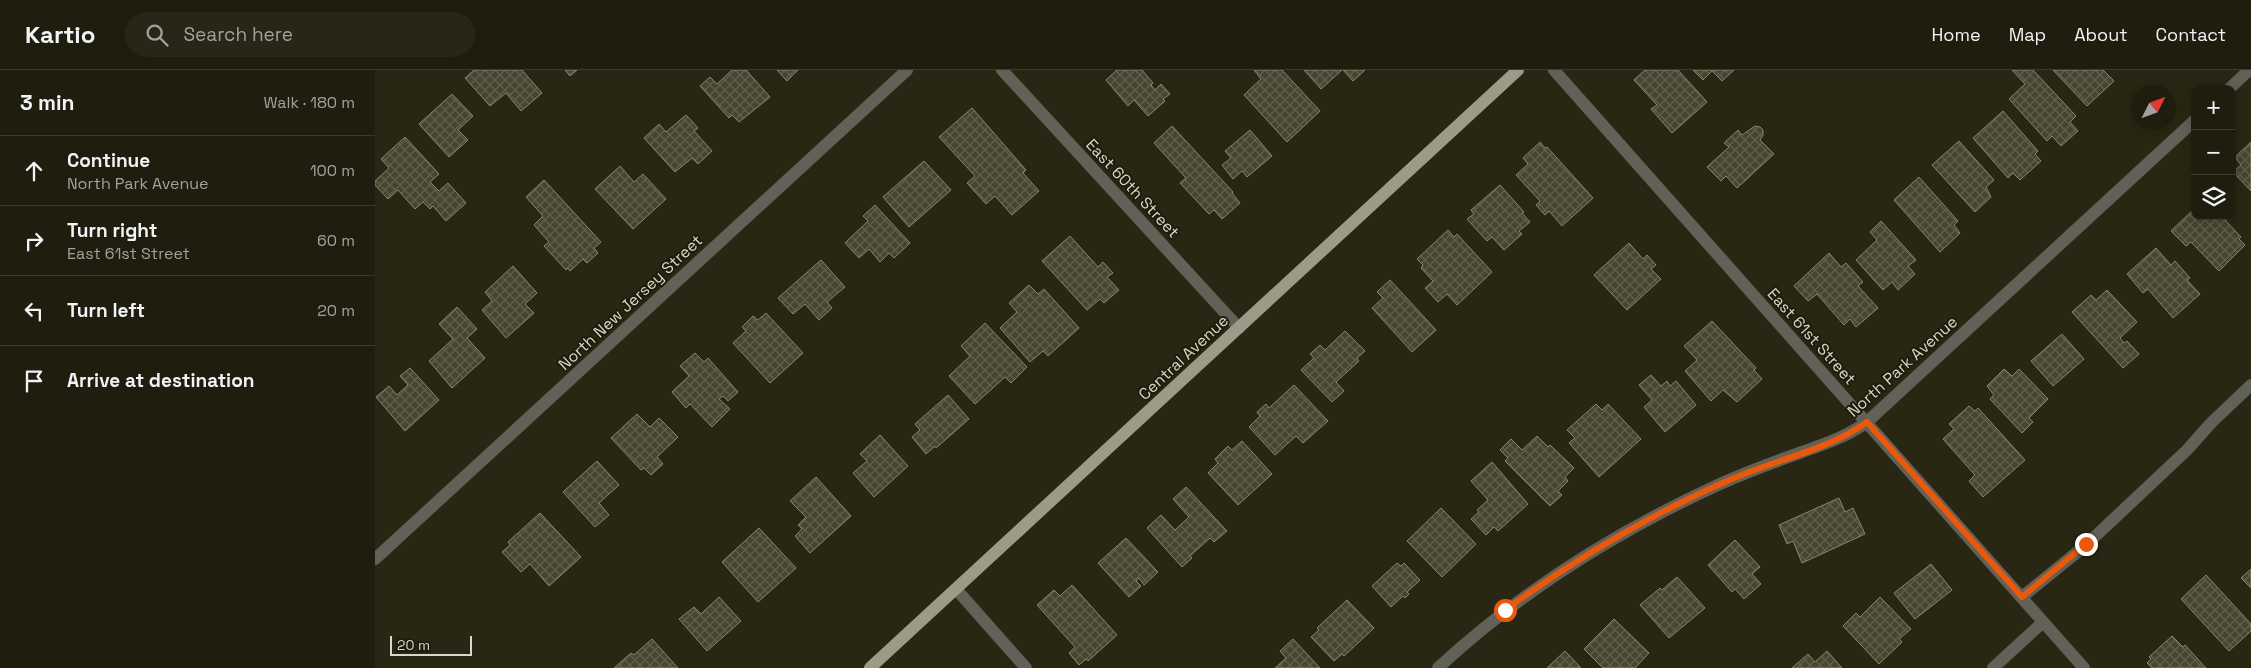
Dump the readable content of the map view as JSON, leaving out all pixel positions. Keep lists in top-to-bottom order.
{
  "streets": {
    "main road": ["Central Avenue"],
    "street": [
      "East 60th Street",
      "North New Jersey Street",
      "East 61st Street",
      "North Park Avenue"
    ]
  },
  "crossings": [
    ["East 60th Street", "Central Avenue"],
    ["East 61st Street", "North Park Avenue"]
  ],
  "scale_bar": "20 m",
  "north": "top right",
  "page": {
    "header": "Kartio",
    "search": "Search here",
    "nav": [
      "Home",
      "Map",
      "About",
      "Contact"
    ],
    "heading": ["3 min", "Walk · 180 m"],
    "map_buttons": ["+", "−"],
    "list": [
      ["Continue", "North Park Avenue", "100 m"],
      ["Turn right", "East 61st Street", "60 m"],
      ["Turn left", "20 m"],
      "Arrive at destination"
    ],
    "scale": "20 m"
  }
}
